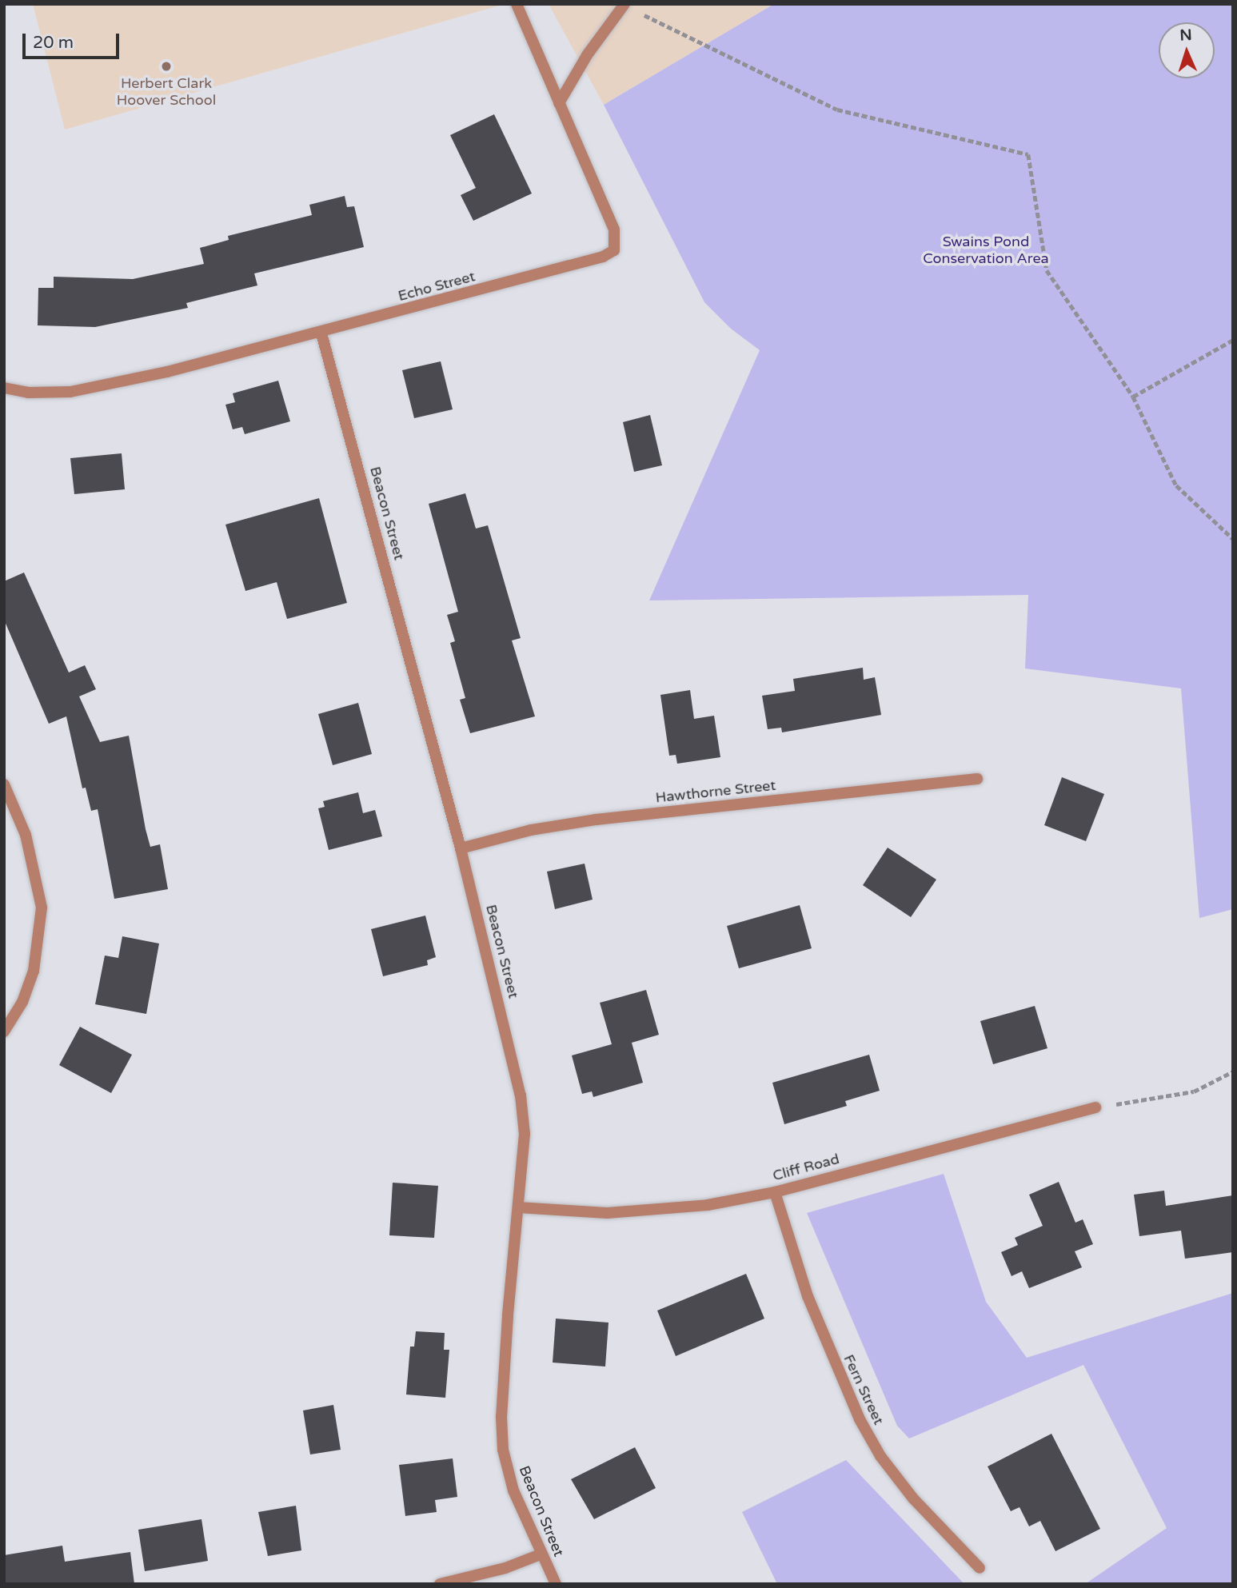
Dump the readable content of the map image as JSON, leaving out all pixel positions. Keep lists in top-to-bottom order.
{
  "streets": {
    "street": [
      "Echo Street",
      "Beacon Street",
      "Hawthorne Street",
      "Cliff Road",
      "Fern Street"
    ]
  },
  "crossings": [
    ["Echo Street", "Beacon Street"],
    ["Beacon Street", "Hawthorne Street"],
    ["Beacon Street", "Cliff Road"],
    ["Cliff Road", "Fern Street"]
  ],
  "parks": ["Swains Pond Conservation Area"],
  "places": ["Herbert Clark Hoover School"],
  "scale_bar": "20 m",
  "north": "top"
}
